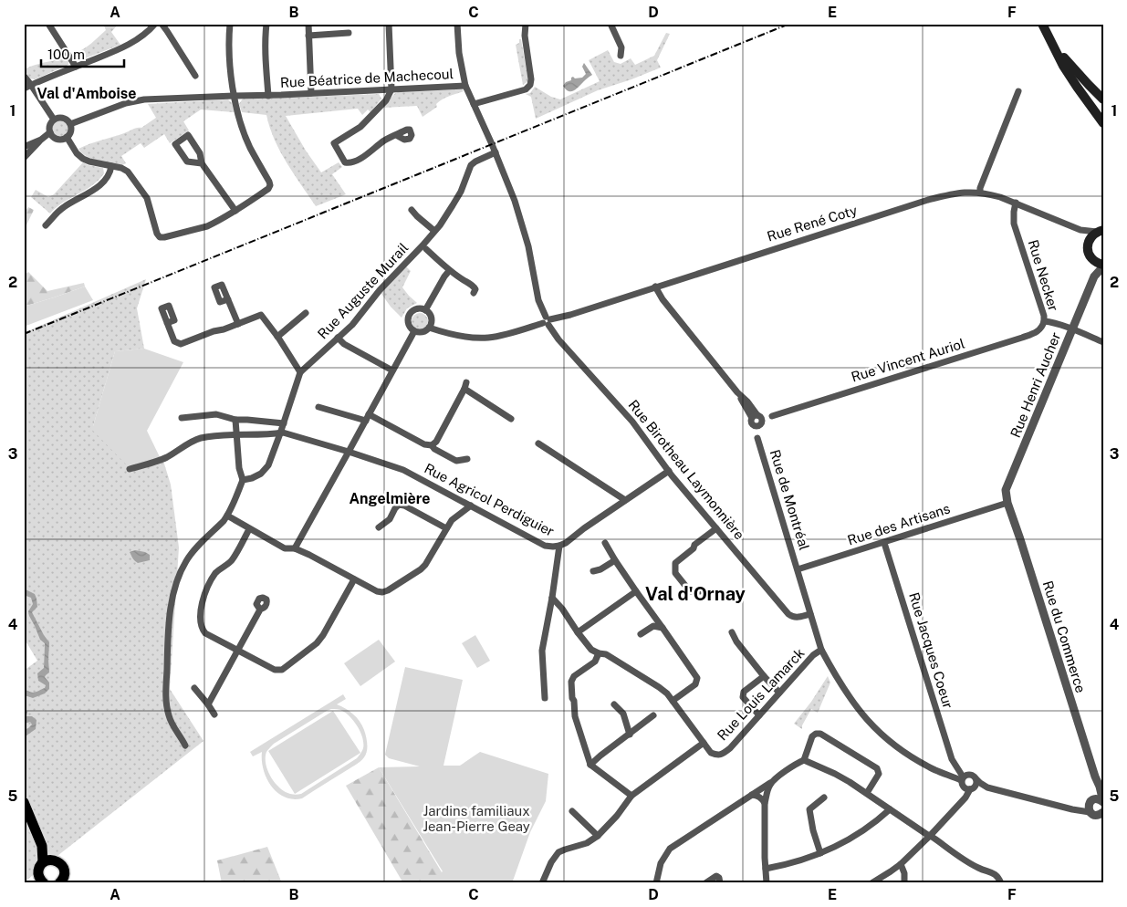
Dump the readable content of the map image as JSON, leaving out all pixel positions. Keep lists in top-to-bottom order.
{
  "streets": {
    "street": [
      "Rue Béatrice de Machecoul",
      "Rue René Coty",
      "Rue Necker",
      "Rue Auguste Murail",
      "Rue Vincent Auriol",
      "Rue Henri Aucher",
      "Rue Birotheau Laymonnière",
      "Rue Agricol Perdiguier",
      "Rue de Montréal",
      "Rue des Artisans",
      "Rue du Commerce",
      "Rue Jacques Coeur",
      "Rue Louis Lamarck"
    ]
  },
  "crossings": [
    ["Rue Béatrice de Machecoul", "Rue Birotheau Laymonnière"],
    ["Rue René Coty", "Rue Necker"],
    ["Rue René Coty", "Rue Birotheau Laymonnière"],
    ["Rue René Coty", "Rue de Montréal"],
    ["Rue Necker", "Rue Vincent Auriol"],
    ["Rue Necker", "Rue Henri Aucher"],
    ["Rue Auguste Murail", "Rue Birotheau Laymonnière"],
    ["Rue Auguste Murail", "Rue Agricol Perdiguier"],
    ["Rue Vincent Auriol", "Rue de Montréal"],
    ["Rue Henri Aucher", "Rue des Artisans"],
    ["Rue Henri Aucher", "Rue du Commerce"],
    ["Rue Birotheau Laymonnière", "Rue Agricol Perdiguier"],
    ["Rue Birotheau Laymonnière", "Rue de Montréal"],
    ["Rue de Montréal", "Rue des Artisans"],
    ["Rue de Montréal", "Rue Jacques Coeur"],
    ["Rue de Montréal", "Rue Louis Lamarck"],
    ["Rue des Artisans", "Rue du Commerce"],
    ["Rue des Artisans", "Rue Jacques Coeur"]
  ],
  "districts": ["Val d'Amboise", "Angelmière", "Val d'Ornay"],
  "parks": ["Jardins familiaux Jean-Pierre Geay"],
  "scale_bar": "100 m",
  "grid": {
    "columns": [
      "A",
      "B",
      "C",
      "D",
      "E",
      "F"
    ],
    "rows": [
      "1",
      "2",
      "3",
      "4",
      "5"
    ]
  }
}
